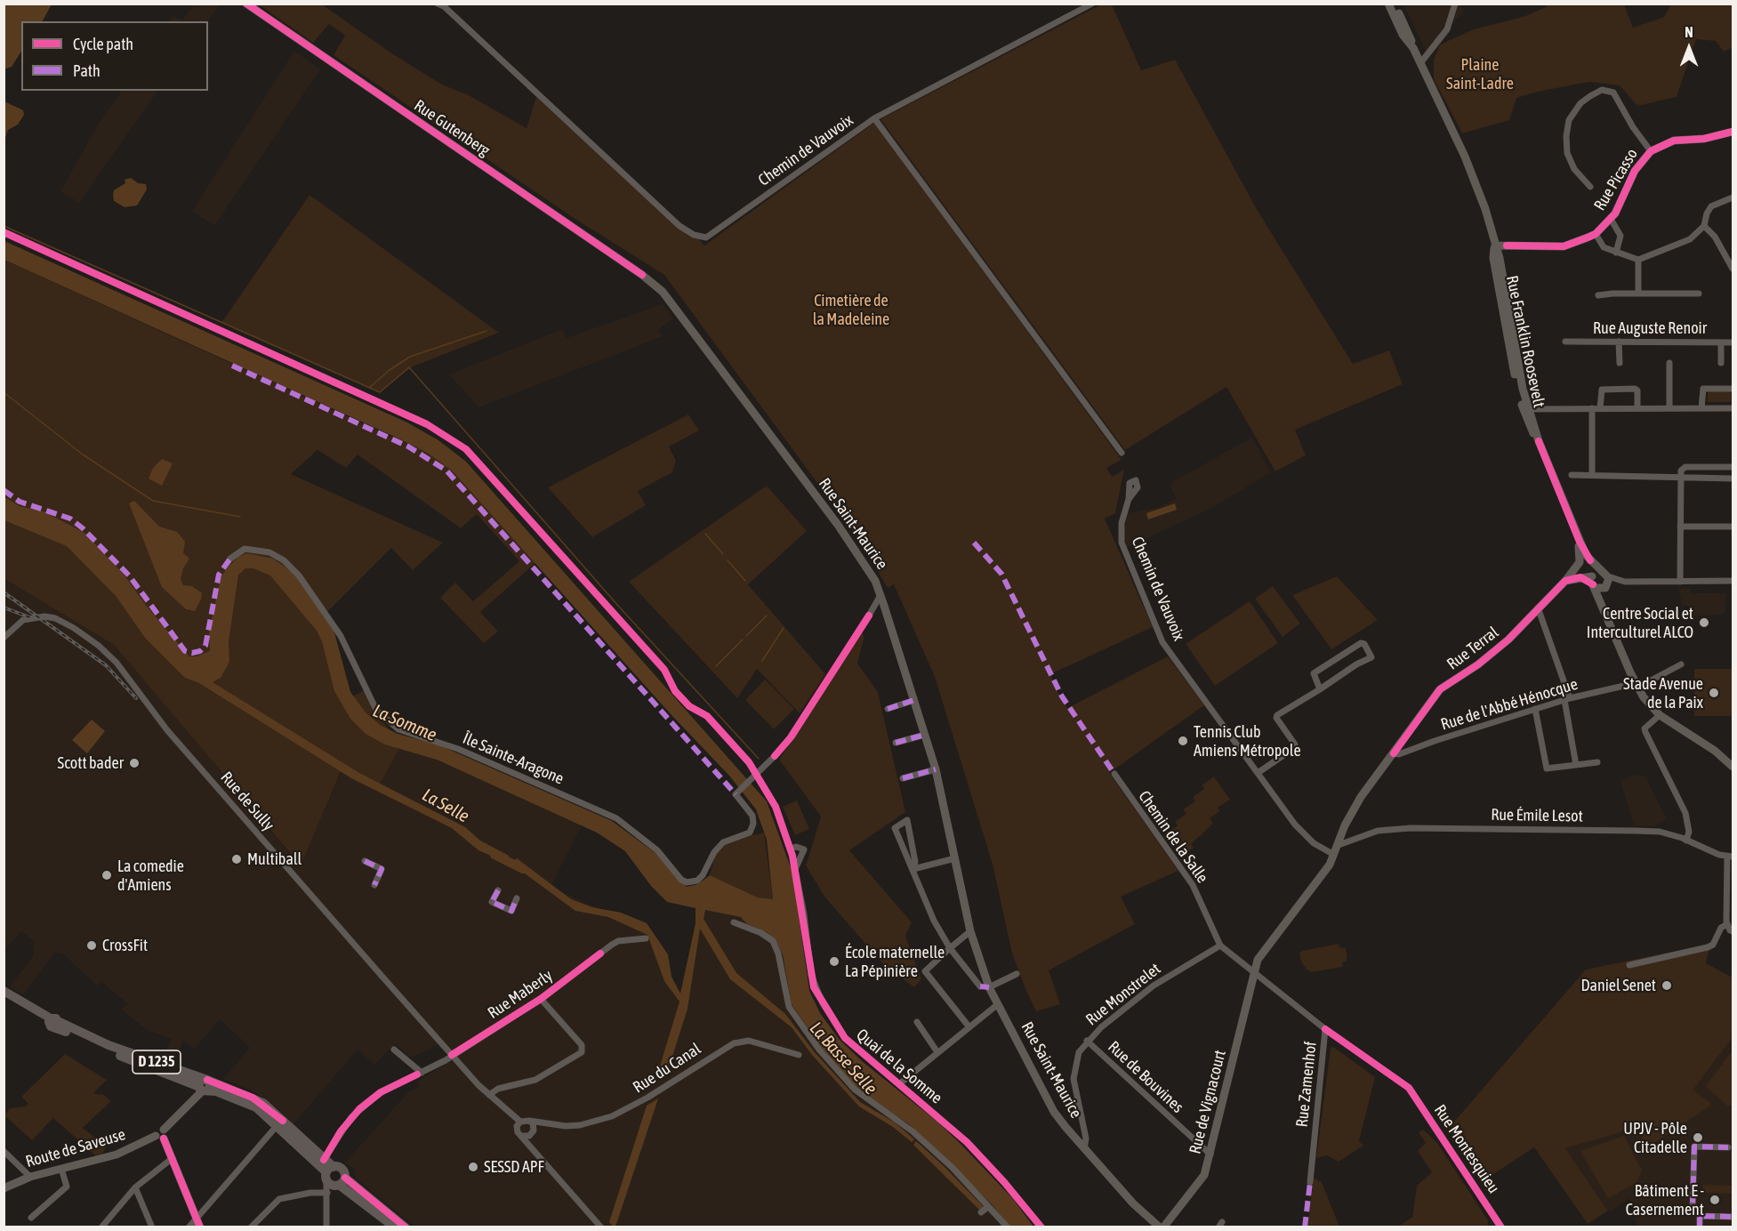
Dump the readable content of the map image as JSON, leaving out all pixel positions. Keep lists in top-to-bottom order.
{
  "streets": {
    "main road": ["D 1235"],
    "street": [
      "Rue Gutenberg",
      "Chemin de Vauvoix",
      "Rue Picasso",
      "Rue Auguste Renoir",
      "Rue Franklin Roosevelt",
      "Rue Saint-Maurice",
      "Rue Terral",
      "Rue de l'Abbé Hénocque",
      "Île Sainte-Aragone",
      "Rue de Sully",
      "Rue Émile Lesot",
      "Chemin de la Salle",
      "Rue Maberly",
      "Rue Monstrelet",
      "Quai de la Somme",
      "Rue du Canal",
      "Rue de Bouvines",
      "Rue Zamenhof",
      "Rue de Vignacourt",
      "Route de Saveuse",
      "Rue Montesquieu"
    ]
  },
  "crossings": [
    ["Rue Gutenberg", "Rue Saint-Maurice"],
    ["Chemin de Vauvoix", "Rue Terral"],
    ["Rue Picasso", "Rue Franklin Roosevelt"],
    ["Rue Franklin Roosevelt", "Rue Terral"],
    ["Rue Franklin Roosevelt", "Rue de l'Abbé Hénocque"],
    ["Rue Saint-Maurice", "Rue Monstrelet"],
    ["Rue Saint-Maurice", "Rue de Vignacourt"],
    ["Rue Terral", "Rue de l'Abbé Hénocque"],
    ["Rue Terral", "Rue Émile Lesot"],
    ["Rue Terral", "Rue de Vignacourt"],
    ["Île Sainte-Aragone", "Quai de la Somme"],
    ["Rue de Sully", "Rue Maberly"],
    ["Rue de Sully", "Rue du Canal"],
    ["Chemin de la Salle", "Rue Monstrelet"],
    ["Chemin de la Salle", "Rue Zamenhof"],
    ["Rue Maberly", "D 1235"],
    ["Rue Monstrelet", "Rue de Bouvines"],
    ["Rue Monstrelet", "Rue Zamenhof"],
    ["D 1235", "Route de Saveuse"],
    ["Rue de Bouvines", "Rue de Vignacourt"],
    ["Rue Zamenhof", "Rue de Vignacourt"],
    ["Rue Zamenhof", "Rue Montesquieu"]
  ],
  "water": ["La Somme", "La Selle", "La Basse Selle"],
  "parks": ["Plaine Saint-Ladre", "Cimetière de la Madeleine"],
  "places": [
    "Centre Social et Interculturel ALCO",
    "Stade Avenue de la Paix",
    "Tennis Club Amiens Métropole",
    "Scott bader",
    "Multiball",
    "La comedie d'Amiens",
    "CrossFit",
    "École maternelle La Pépinière",
    "Daniel Senet",
    "UPJV - Pôle Citadelle",
    "SESSD APF",
    "Bâtiment E - Casernement"
  ],
  "legend": ["Cycle path", "Path"],
  "north": "top"
}
